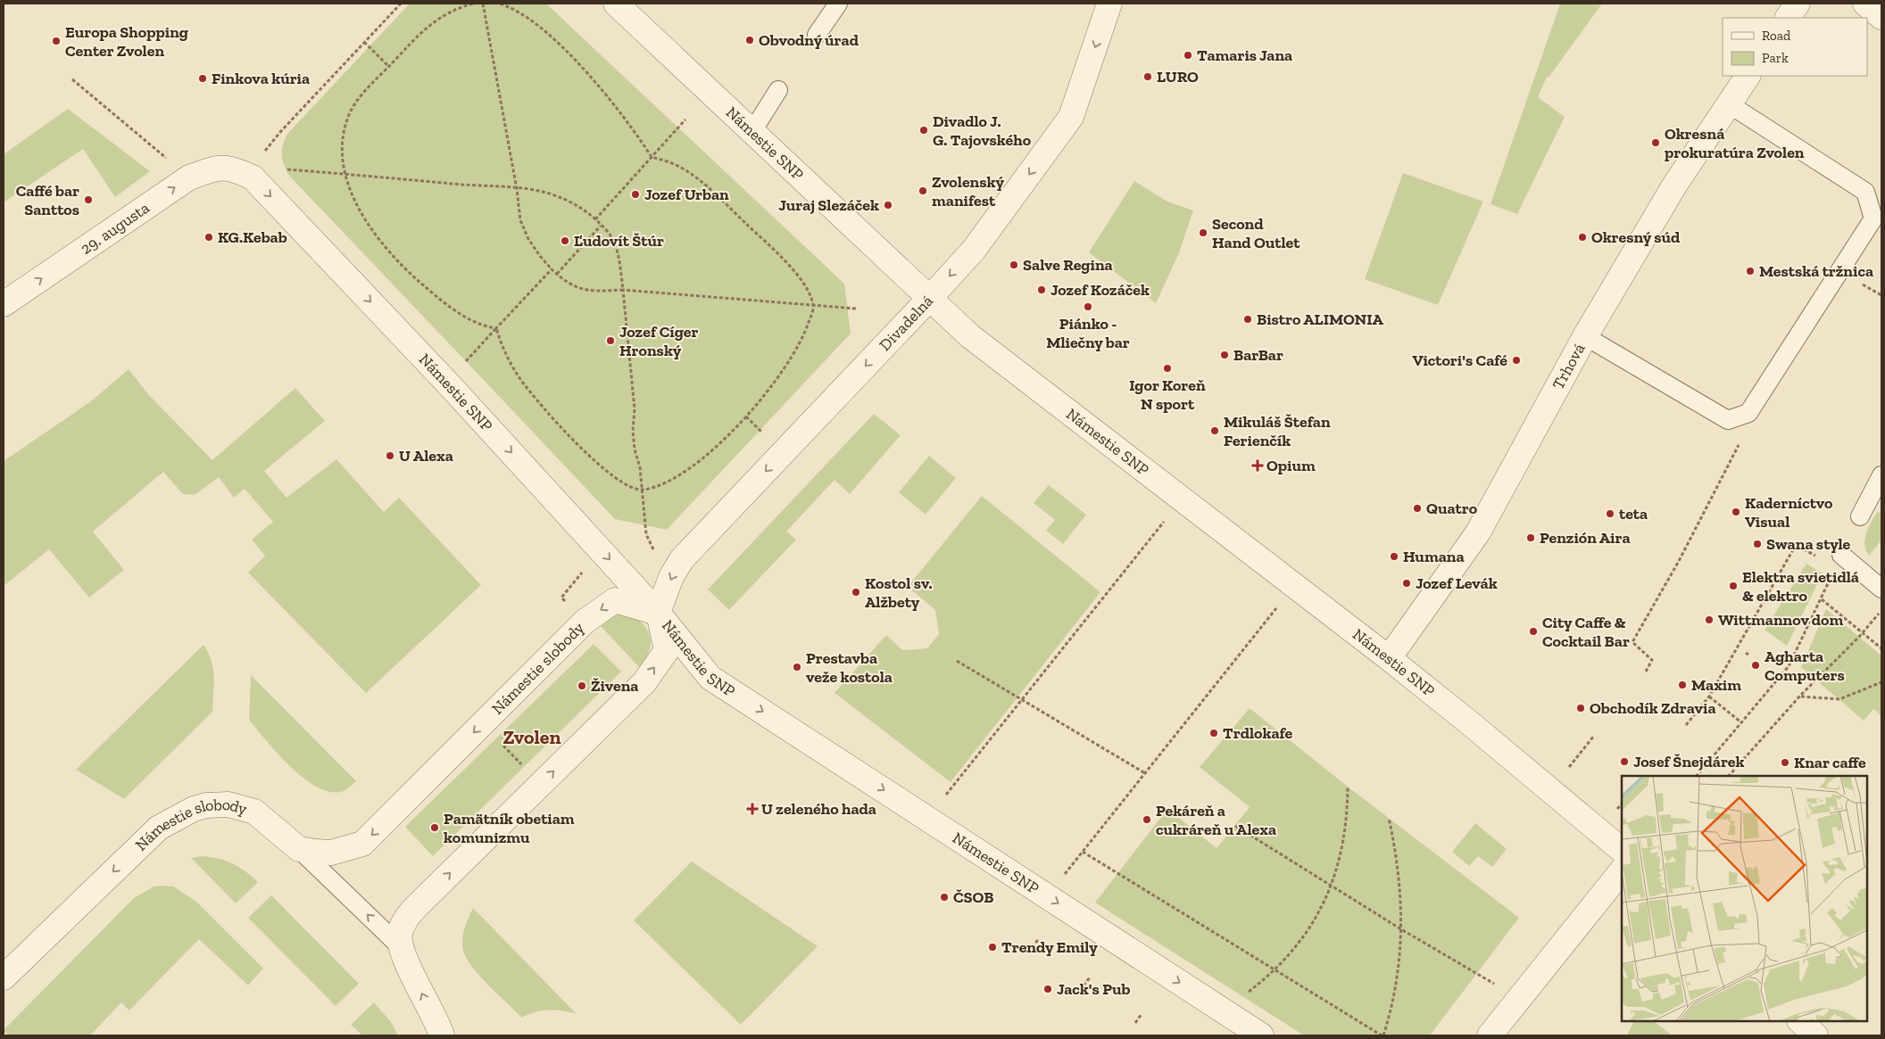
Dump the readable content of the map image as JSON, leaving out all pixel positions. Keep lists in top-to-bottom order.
{
  "streets": {
    "street": [
      "Námestie SNP",
      "29. augusta",
      "Divadelná",
      "Trhová",
      "Námestie slobody"
    ]
  },
  "crossings": [
    ["Námestie SNP", "29. augusta"],
    ["Námestie SNP", "Divadelná"],
    ["Námestie SNP", "Trhová"],
    ["Námestie SNP", "Námestie slobody"],
    ["Divadelná", "Námestie slobody"]
  ],
  "one_way": [
    "Námestie SNP",
    "29. augusta",
    "Divadelná",
    "Námestie slobody"
  ],
  "districts": ["Zvolen"],
  "places": {
    "other": [
      "Obvodný úrad",
      "Europa Shopping Center Zvolen",
      "Tamaris Jana",
      "LURO",
      "Finkova kúria",
      "Divadlo J. G. Tajovského",
      "Okresná prokuratúra Zvolen",
      "Zvolenský manifest",
      "Jozef Urban",
      "Caffé bar Santtos",
      "Juraj Slezáček",
      "Second Hand Outlet",
      "KG.Kebab",
      "Okresný súd",
      "Ľudovít Štúr",
      "Salve Regina",
      "Mestská tržnica",
      "Jozef Kozáček",
      "Piánko - Mliečny bar",
      "Bistro ALIMONIA",
      "Jozef Cíger Hronský",
      "BarBar",
      "Victori's Café",
      "Igor Koreň N sport",
      "Mikuláš Štefan Ferienčík",
      "U Alexa",
      "Quatro",
      "Kaderníctvo Visual",
      "teta",
      "Penzión Aira",
      "Swana style",
      "Humana",
      "Jozef Levák",
      "Elektra svietidlá & elektro",
      "Kostol sv. Alžbety",
      "Wittmannov dom",
      "City Caffe & Cocktail Bar",
      "Agharta Computers",
      "Prestavba veže kostola",
      "Maxim",
      "Živena",
      "Obchodík Zdravia",
      "Trdlokafe",
      "Josef Šnejdárek",
      "Knar caffe",
      "Pekáreň a cukráreň u Alexa",
      "Pamätník obetiam komunizmu",
      "ČSOB",
      "Trendy Emily",
      "Jack's Pub"
    ],
    "health": ["Opium", "U zeleného hada"]
  },
  "legend": ["Road", "Park"]
}
